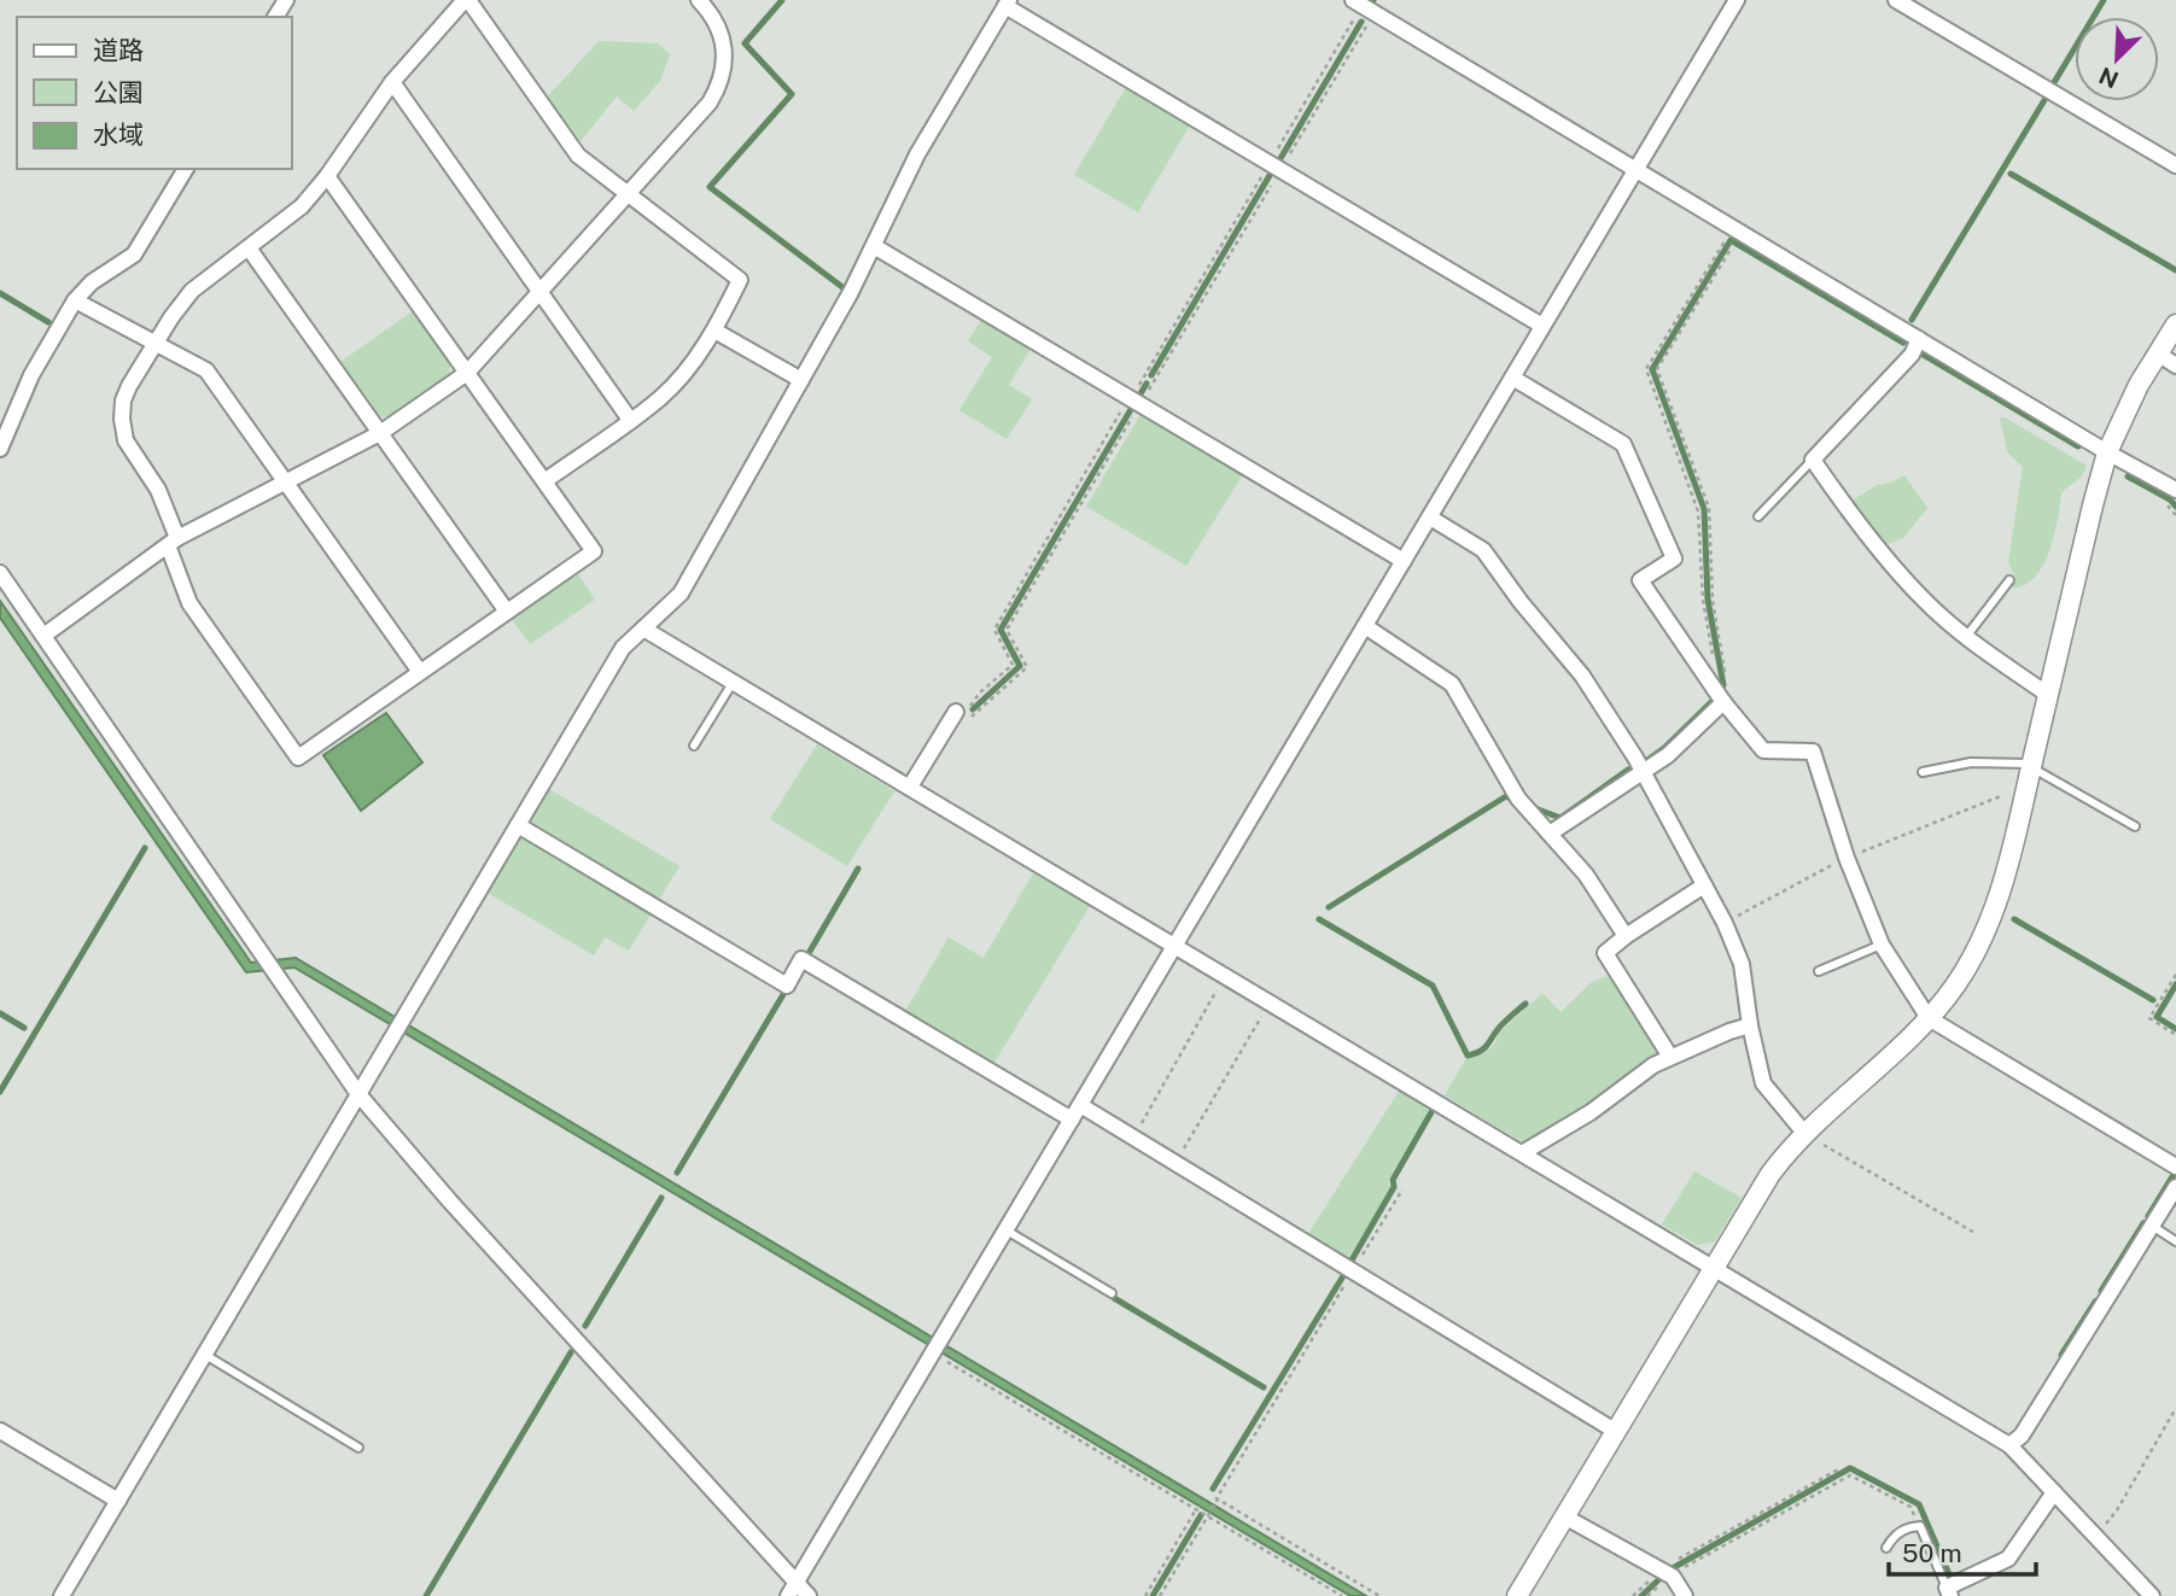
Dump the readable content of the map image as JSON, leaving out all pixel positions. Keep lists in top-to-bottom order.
{
  "legend": ["道路", "公園", "水域"],
  "scale_bar": "50 m",
  "north": "bottom left"
}
